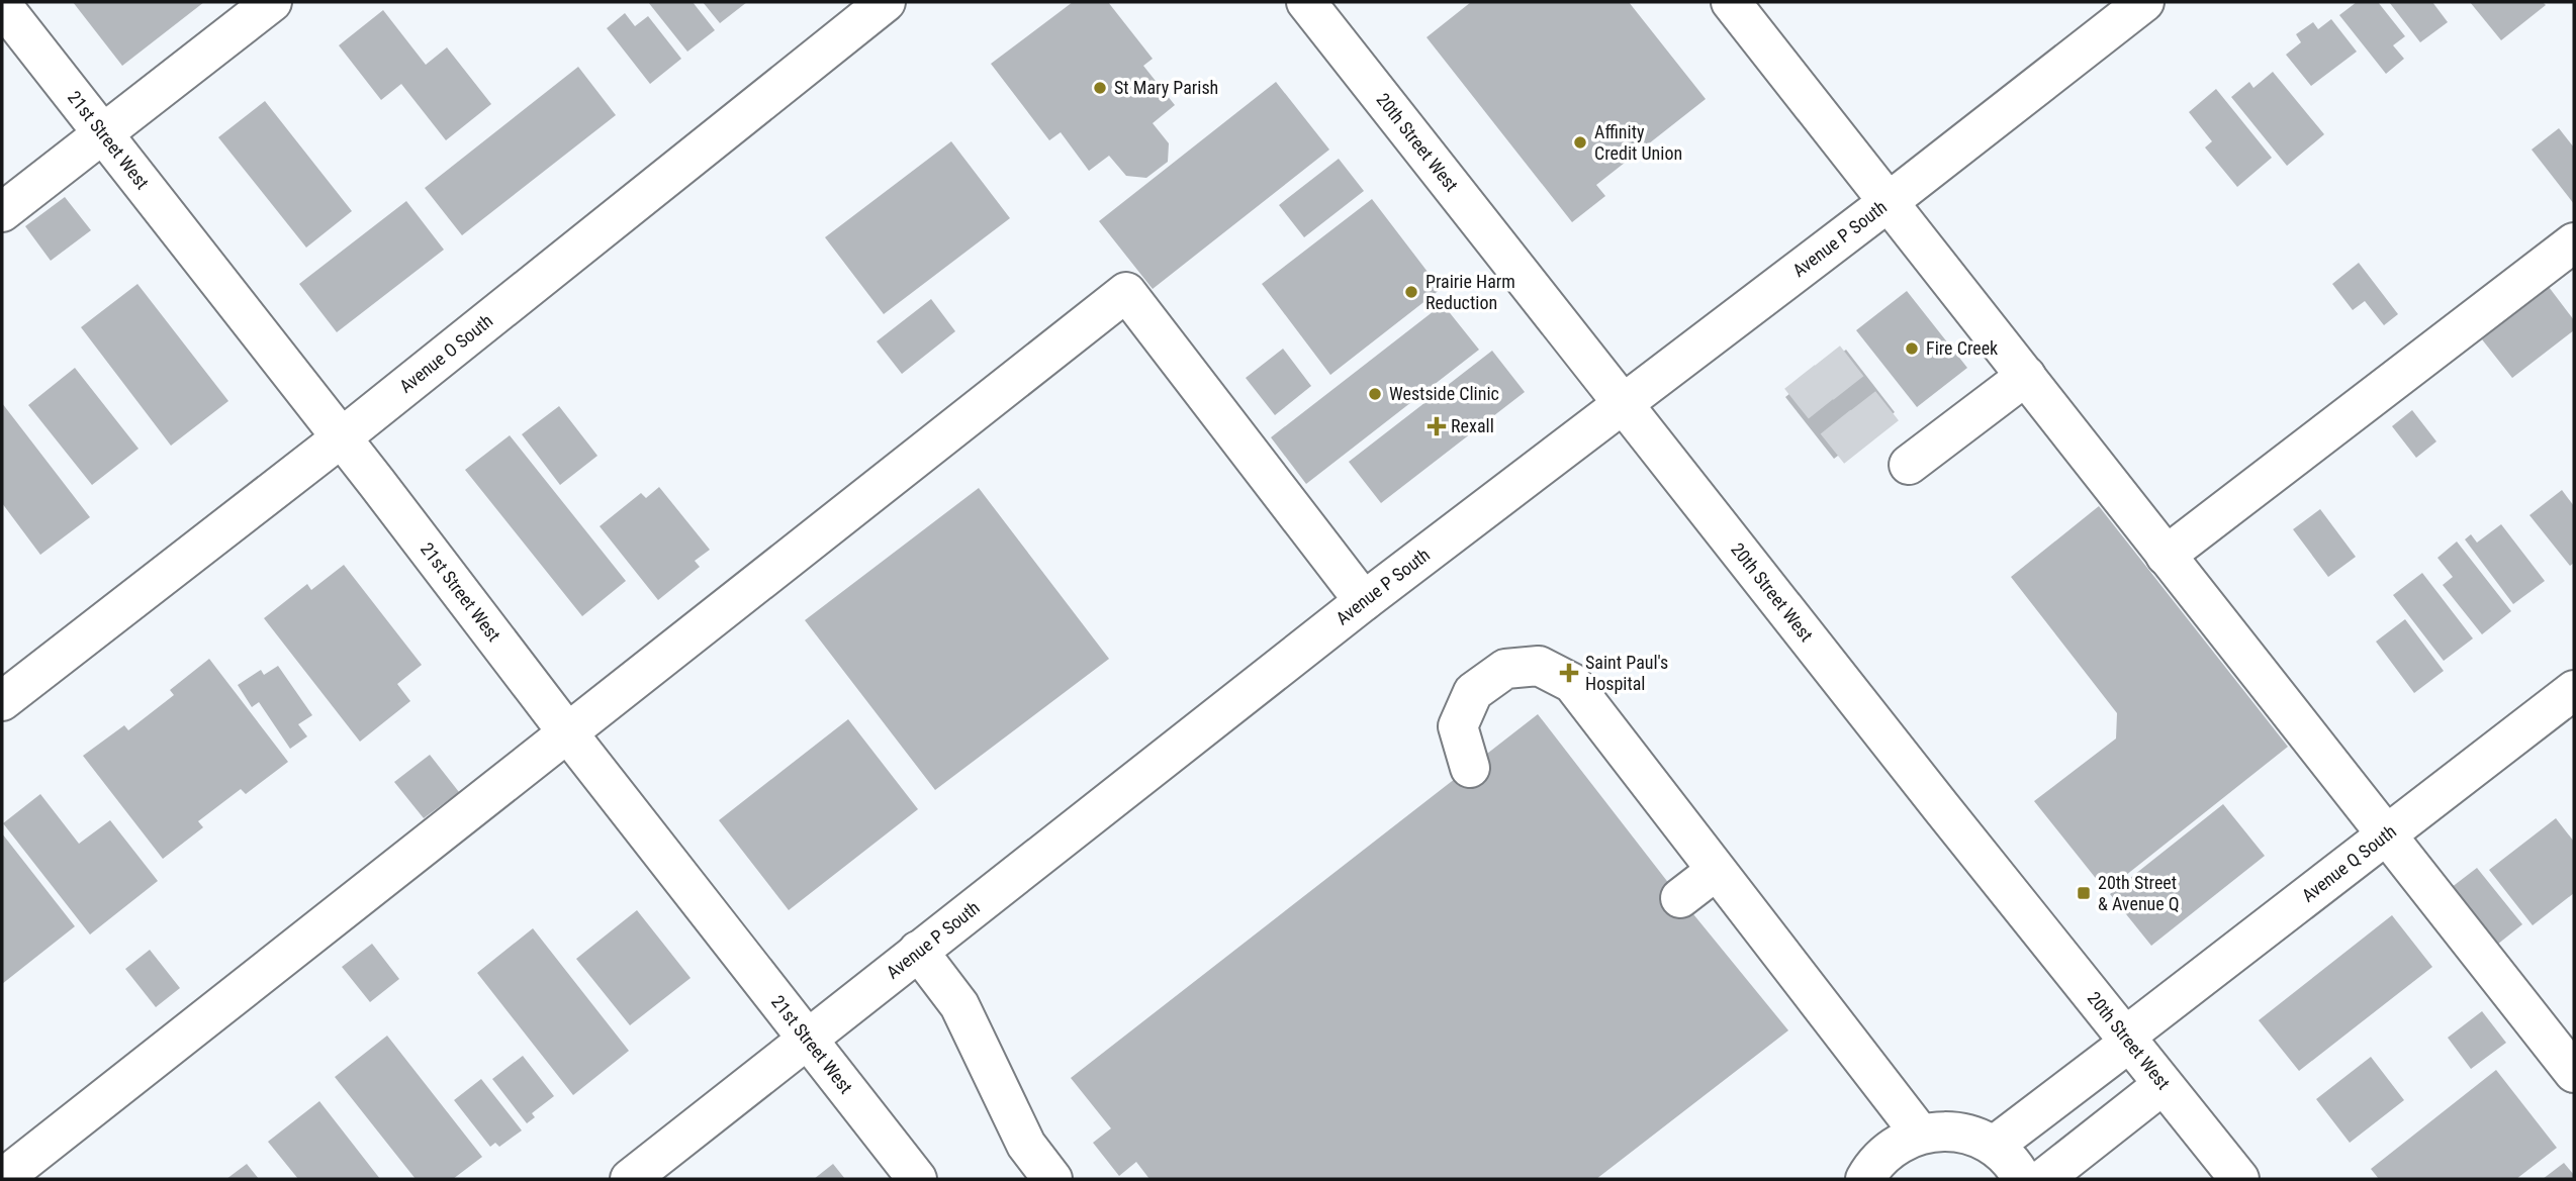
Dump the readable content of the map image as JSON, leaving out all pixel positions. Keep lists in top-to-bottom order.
{
  "streets": {
    "main road": [
      "21st Street West",
      "20th Street West",
      "Avenue P South",
      "Avenue O South",
      "Avenue Q South"
    ]
  },
  "crossings": [
    ["21st Street West", "Avenue P South"],
    ["21st Street West", "Avenue O South"],
    ["20th Street West", "Avenue P South"],
    ["20th Street West", "Avenue Q South"]
  ],
  "places": {
    "other": [
      "St Mary Parish",
      "Affinity Credit Union",
      "Prairie Harm Reduction",
      "Fire Creek",
      "Westside Clinic"
    ],
    "health": ["Rexall", "Saint Paul's Hospital"],
    "transit": ["20th Street & Avenue Q"]
  }
}
